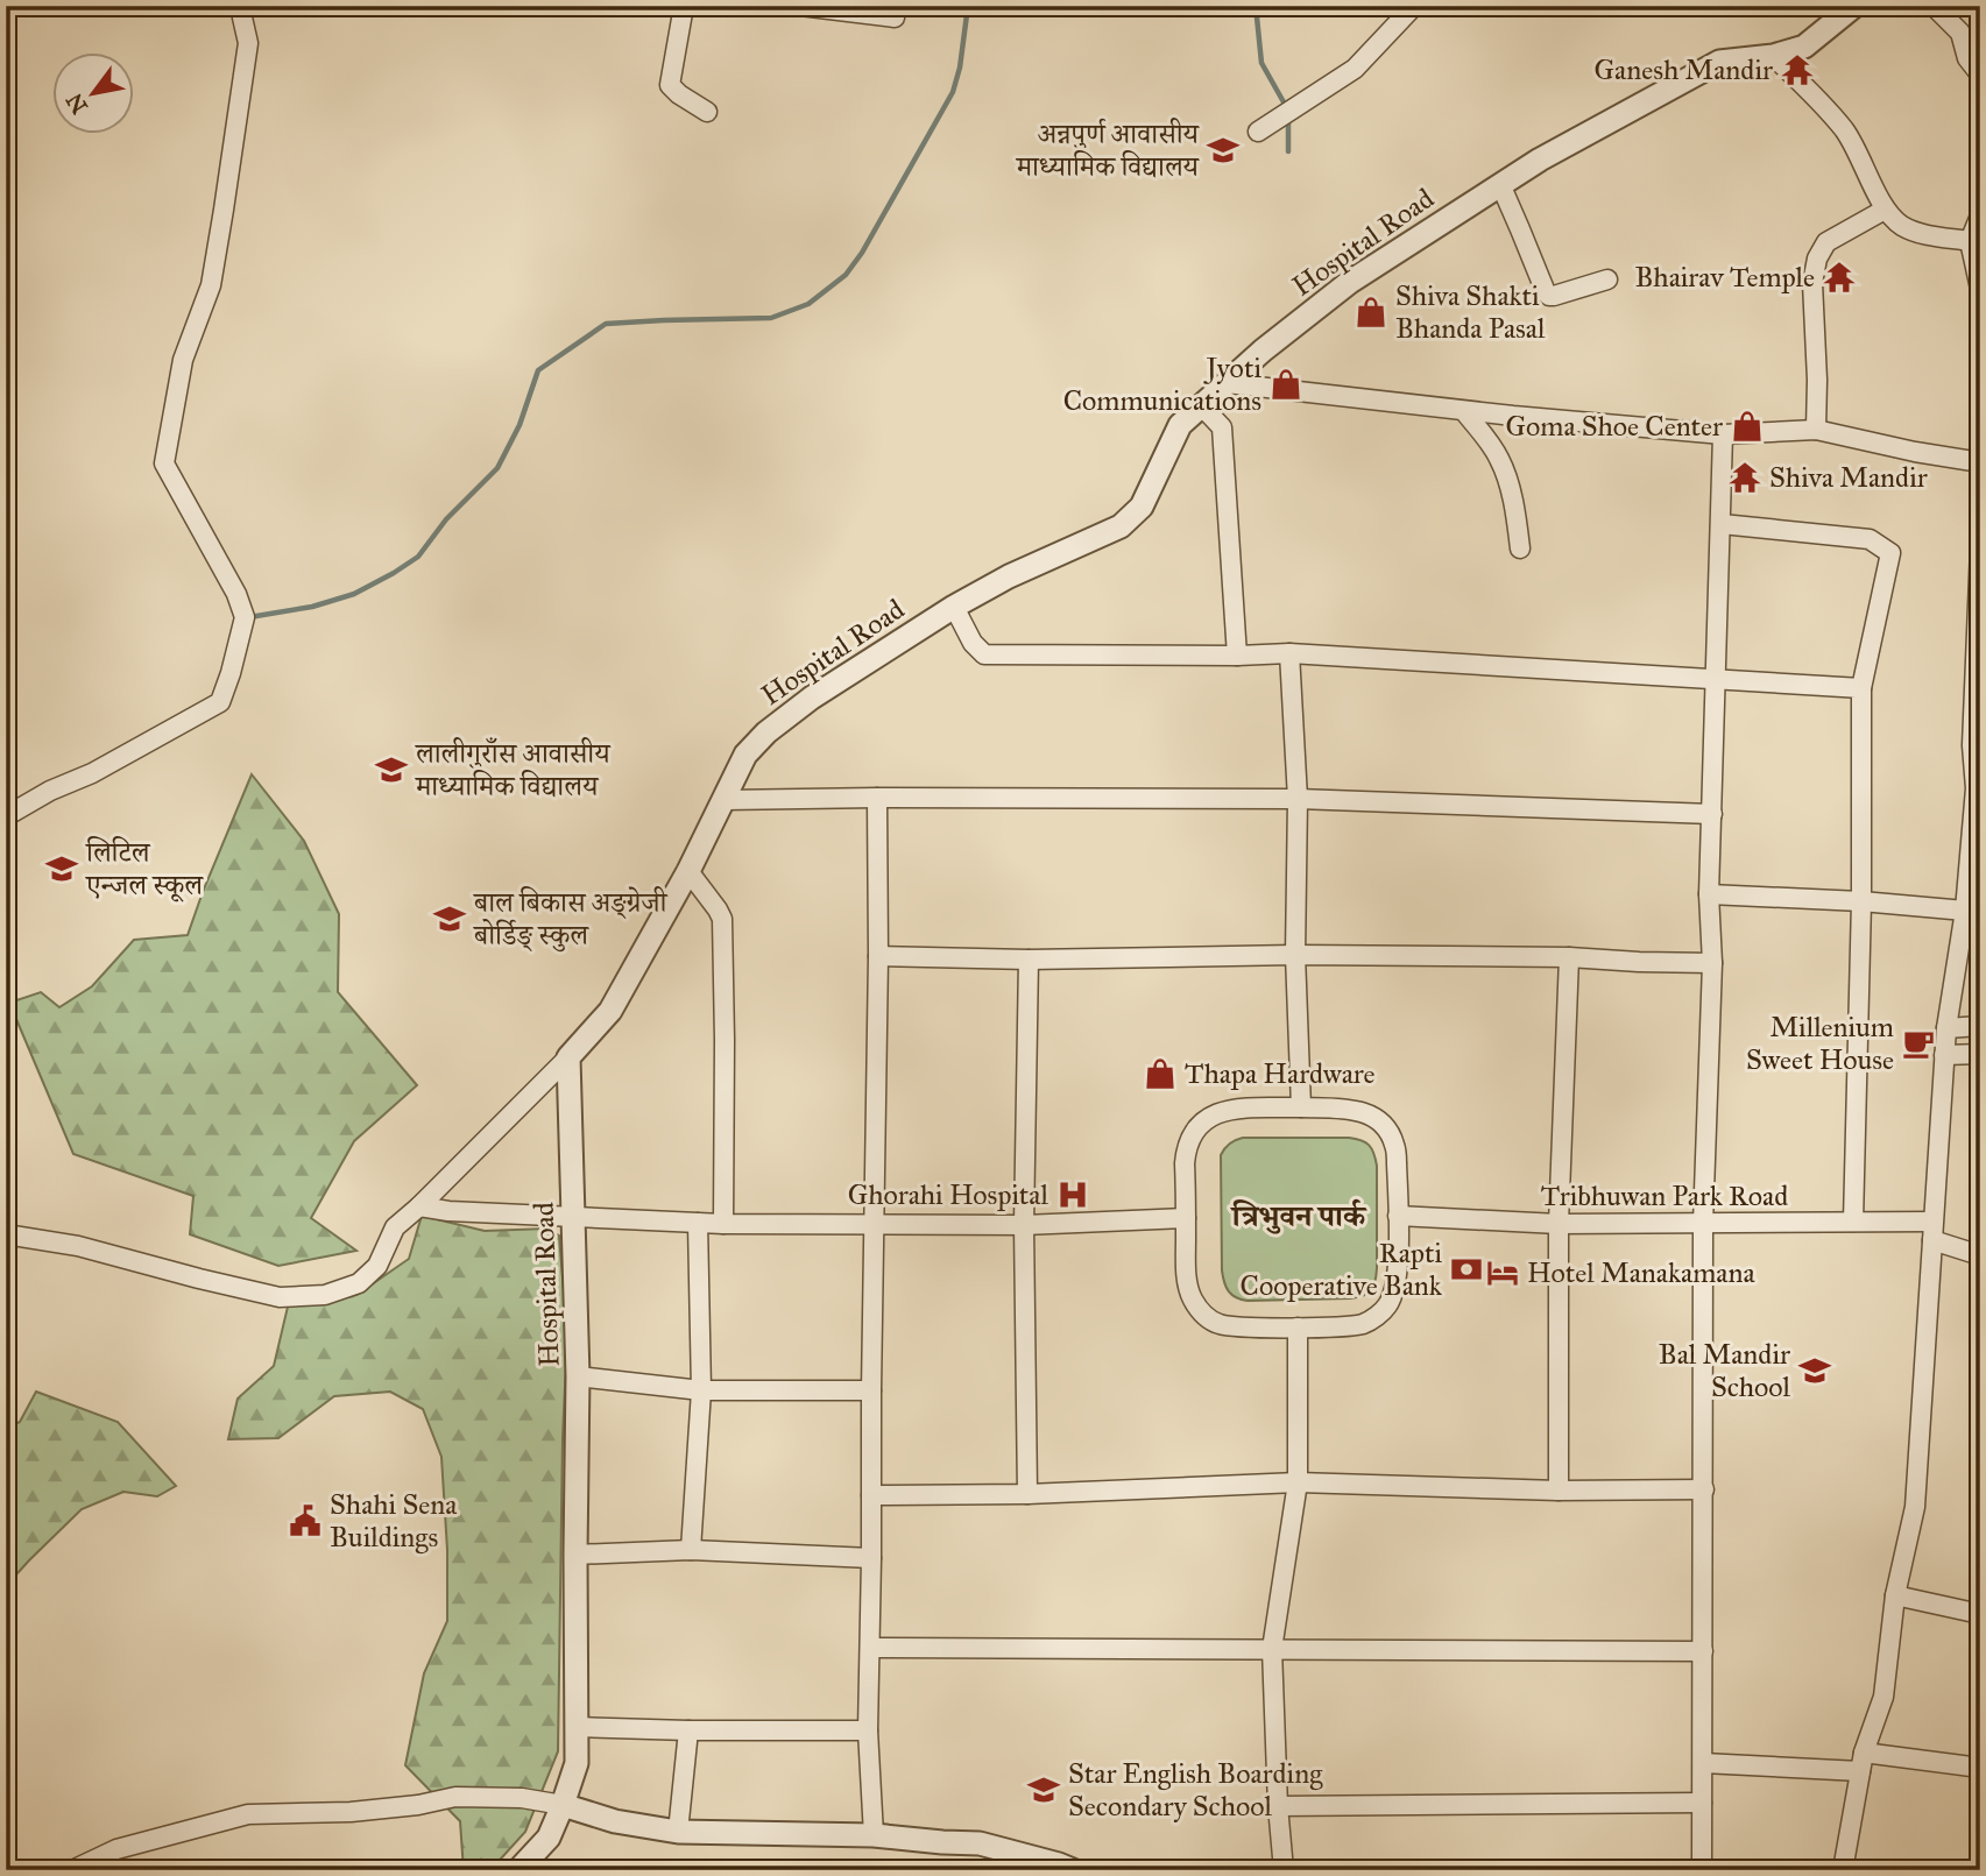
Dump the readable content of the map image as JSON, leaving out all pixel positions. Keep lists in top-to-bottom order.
{
  "streets": {
    "street": ["Hospital Road", "Tribhuwan Park Road"]
  },
  "districts": ["त्रिभुवन पार्क"],
  "places": {
    "temple": ["Ganesh Mandir", "Bhairav Temple", "Shiva Mandir"],
    "school or university": [
      "अन्नपुर्ण आवासीय माध्यामिक विद्यालय",
      "लालीगुराँस आवासीय माध्यामिक विद्यालय",
      "लिटिल एन्जल स्कूल",
      "बाल बिकास अङ्ग्रेजी बोर्डिङ् स्कुल",
      "Bal Mandir School",
      "Star English Boarding Secondary School"
    ],
    "shop": [
      "Shiva Shakti Bhanda Pasal",
      "Jyoti Communications",
      "Goma Shoe Center",
      "Thapa Hardware"
    ],
    "cafe": ["Millenium Sweet House"],
    "hospital": ["Ghorahi Hospital"],
    "bank": ["Rapti Cooperative Bank"],
    "hotel": ["Hotel Manakamana"],
    "public building": ["Shahi Sena Buildings"]
  },
  "north": "bottom left"
}
